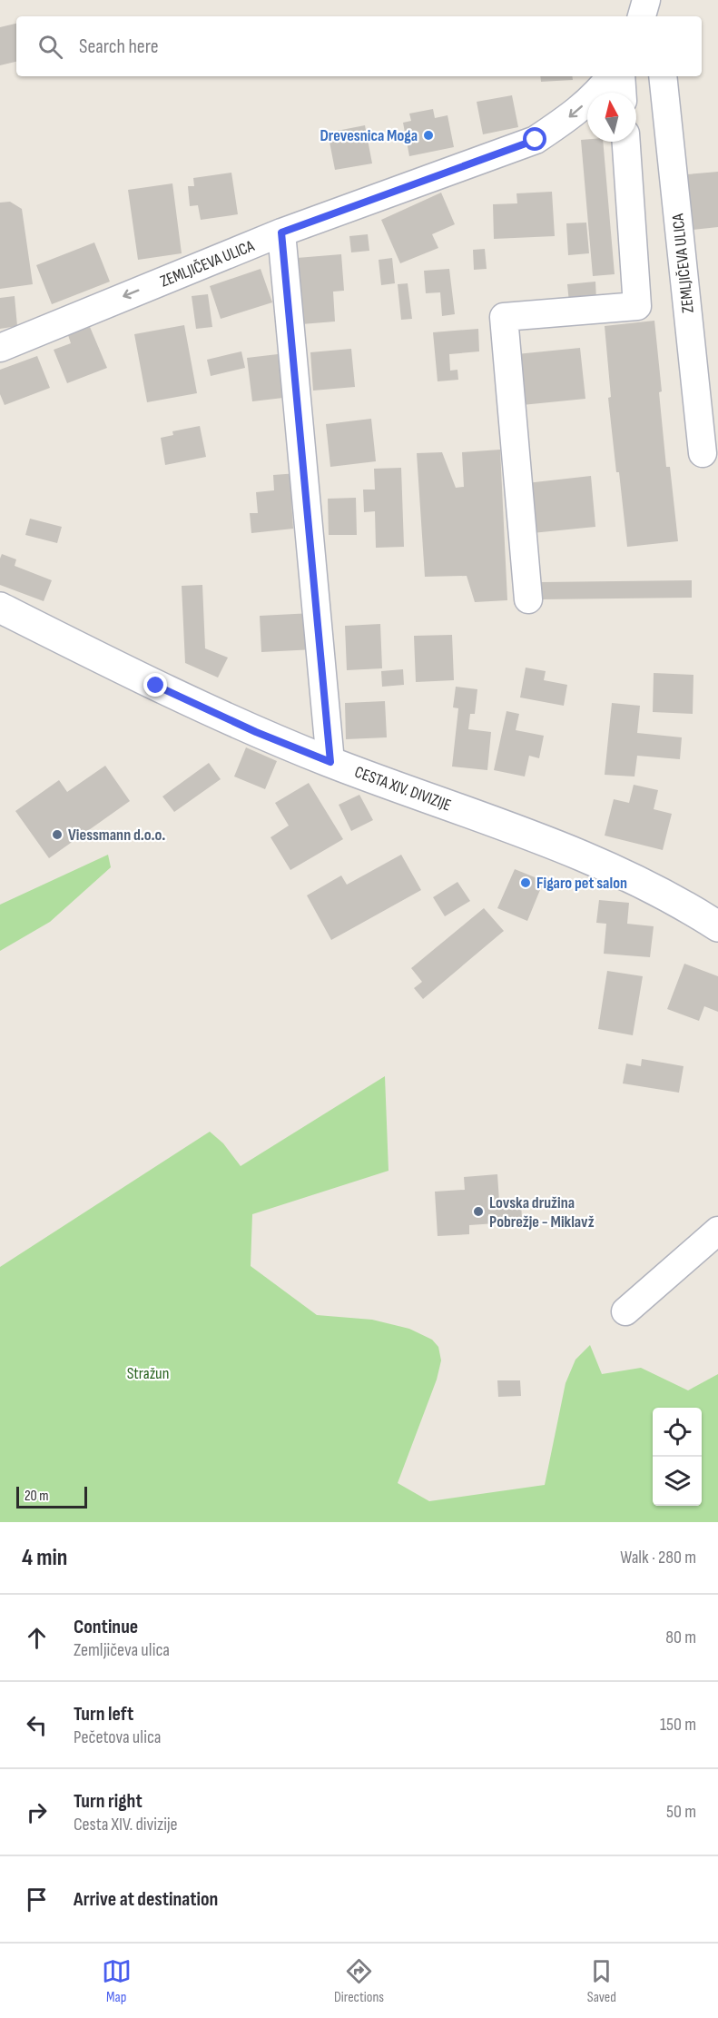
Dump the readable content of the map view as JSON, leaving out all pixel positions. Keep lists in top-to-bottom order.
{
  "streets": {
    "street": ["ZEMLJIČEVA ULICA", "CESTA XIV. DIVIZIJE"]
  },
  "one_way": ["ZEMLJIČEVA ULICA"],
  "parks": ["Stražun"],
  "places": [
    "Drevesnica Moga",
    "Viessmann d.o.o.",
    "Figaro pet salon",
    "Lovska družina Pobrežje - Miklavž"
  ],
  "scale_bar": "20 m",
  "north": "top",
  "page": {
    "search": "Search here",
    "scale": "20 m",
    "heading": ["4 min", "Walk · 280 m"],
    "list": [
      ["Continue", "Zemljičeva ulica", "80 m"],
      ["Turn left", "Pečetova ulica", "150 m"],
      ["Turn right", "Cesta XIV. divizije", "50 m"],
      "Arrive at destination"
    ],
    "nav": ["Map", "Directions", "Saved"]
  }
}
